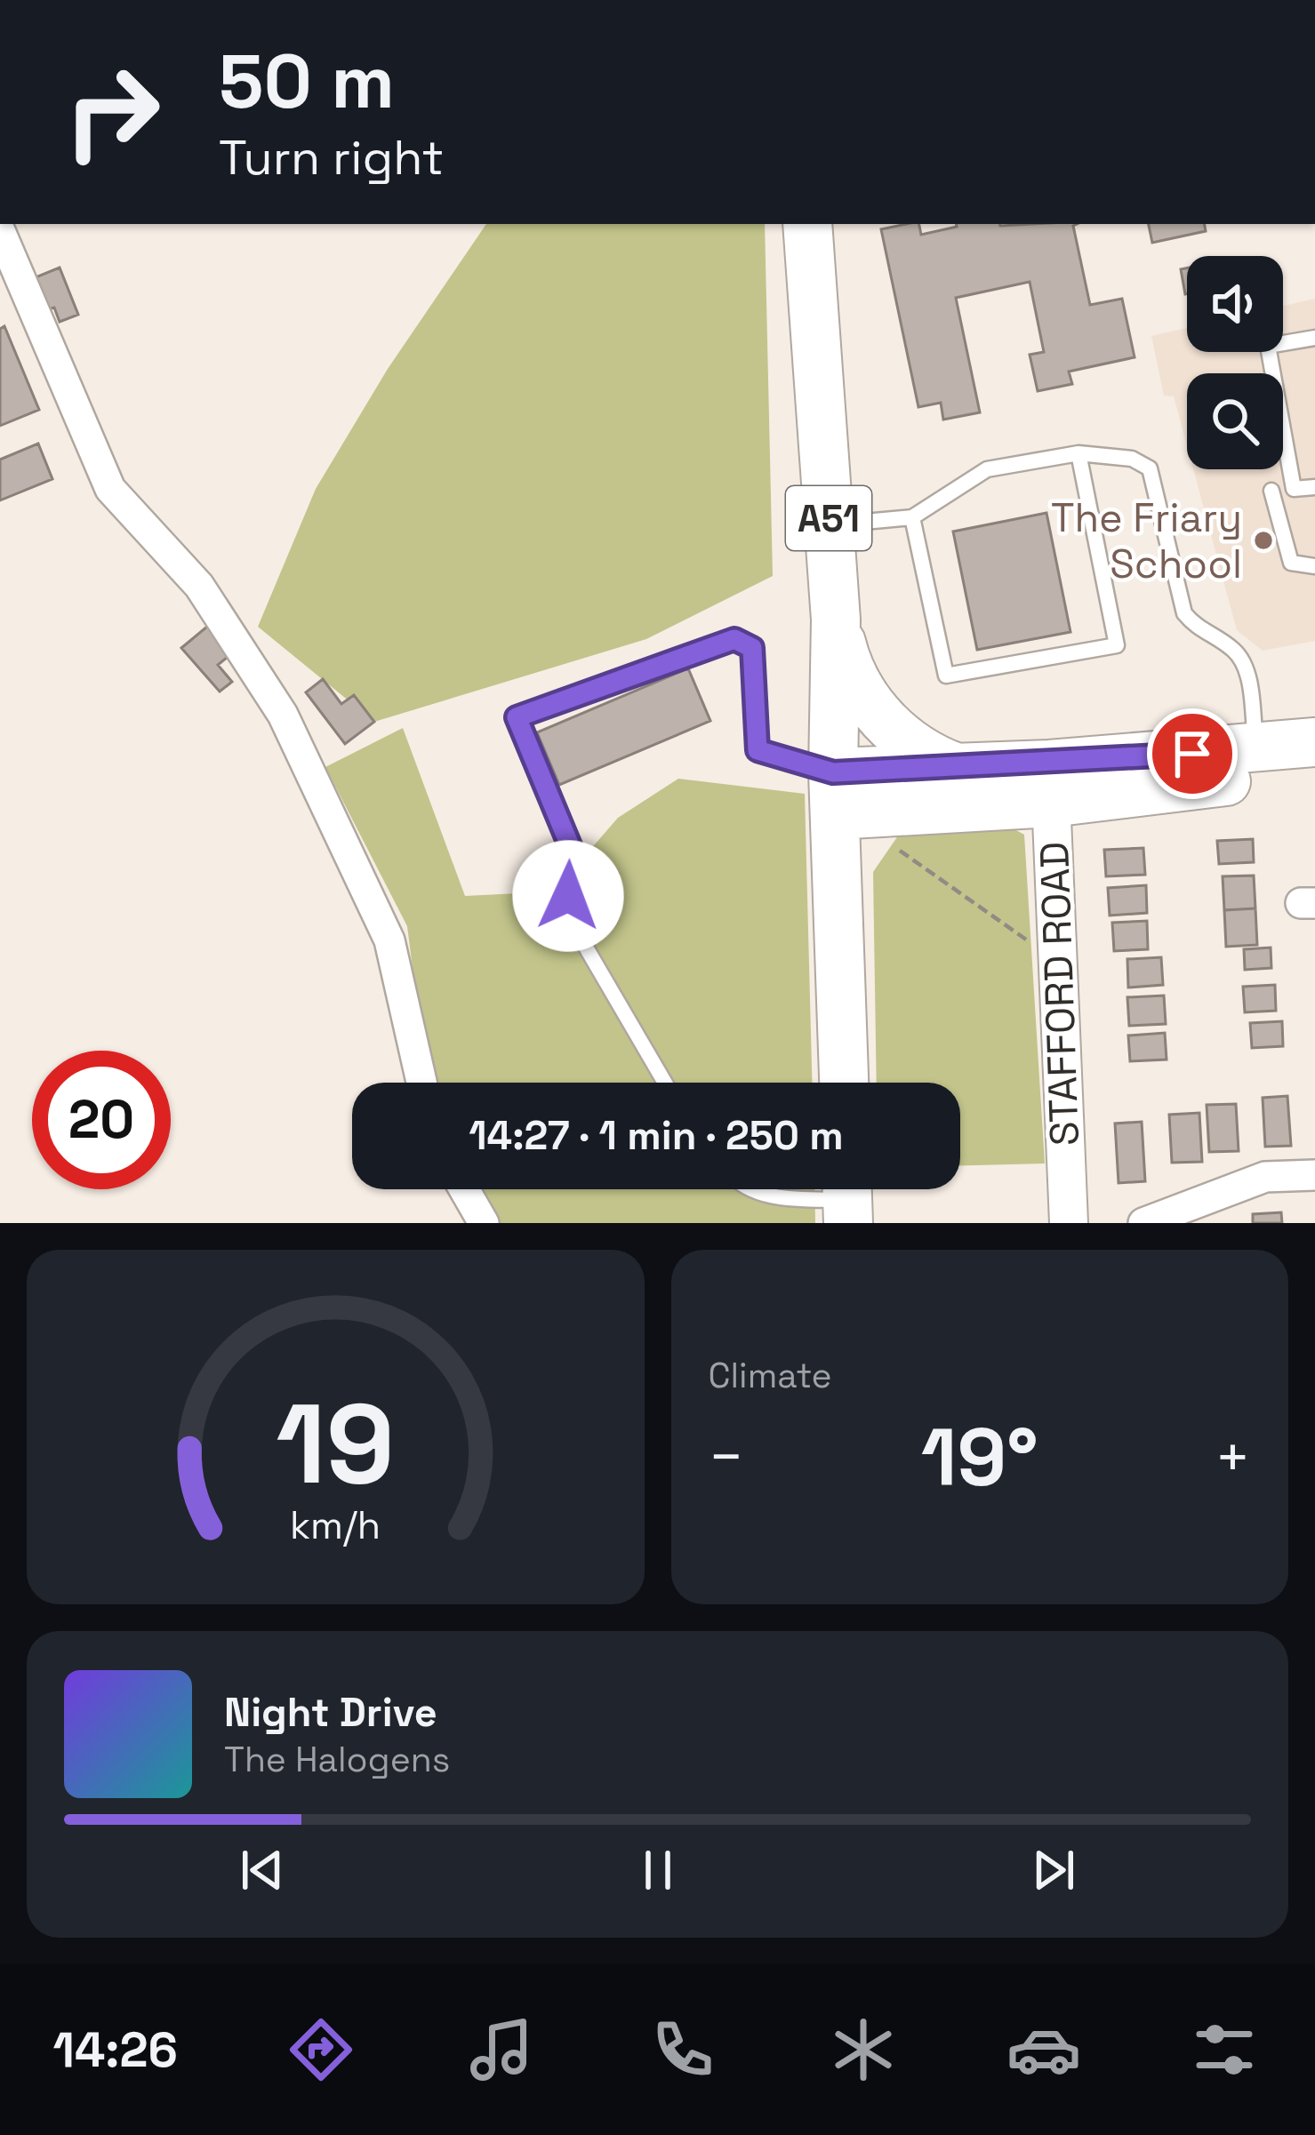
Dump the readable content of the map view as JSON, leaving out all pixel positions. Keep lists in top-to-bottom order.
{
  "streets": {
    "highway": ["A51"],
    "street": ["STAFFORD ROAD"]
  },
  "places": ["The Friary School"],
  "page": {
    "turn": ["50 m", "Turn right"],
    "limit": "20",
    "trip": "14:27 · 1 min · 250 m",
    "tile": "Climate",
    "heat": ["−", "19°", "+"],
    "song": ["Night Drive", "The Halogens"],
    "tabs": "14:26",
    "gauge": ["19", "km/h"]
  }
}
